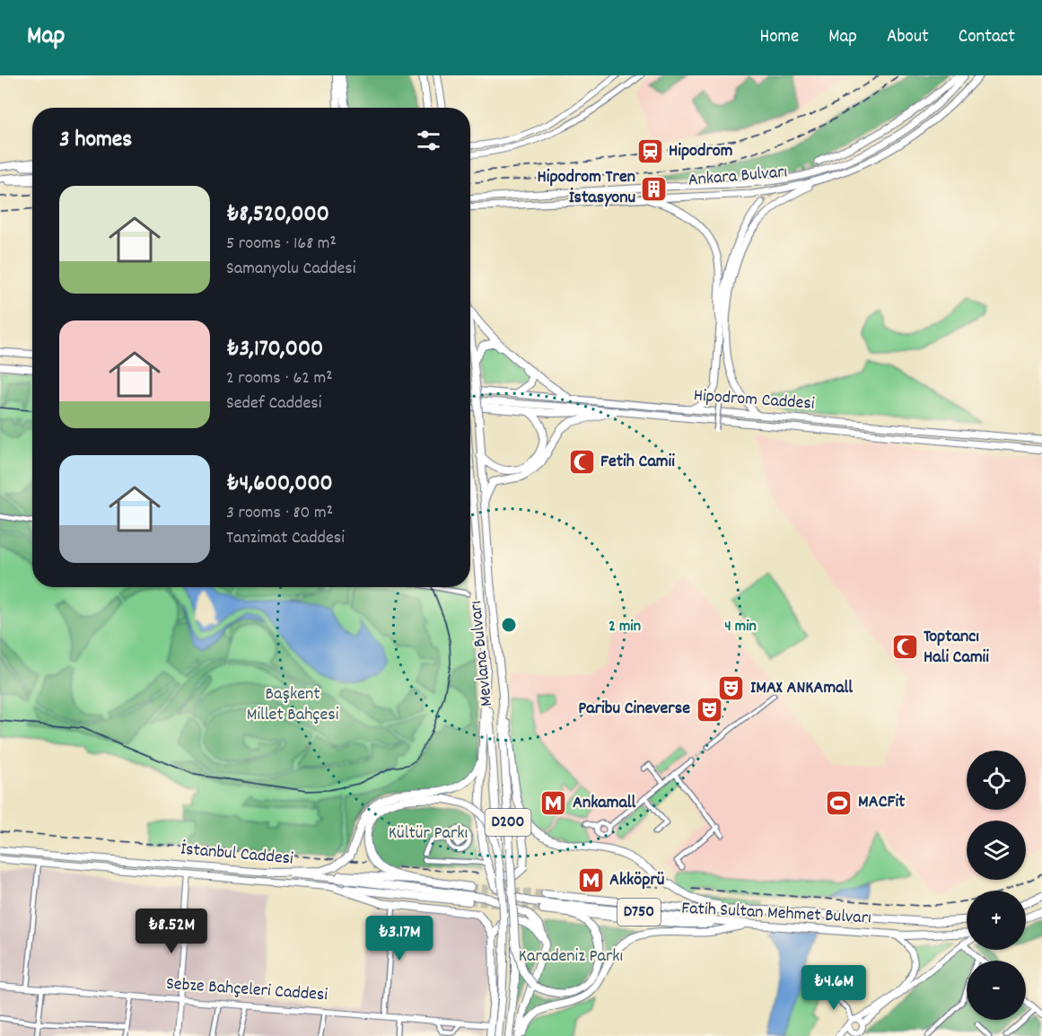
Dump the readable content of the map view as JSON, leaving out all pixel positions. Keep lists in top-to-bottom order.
{
  "streets": {
    "highway": [
      "Mevlana Bulvarı",
      "D200",
      "İstanbul Caddesi",
      "D750",
      "Fatih Sultan Mehmet Bulvarı"
    ],
    "main road": ["Ankara Bulvarı", "Hipodrom Caddesi", "Sebze Bahçeleri Caddesi"]
  },
  "crossings": [
    ["Mevlana Bulvarı", "D200"],
    ["Mevlana Bulvarı", "Fatih Sultan Mehmet Bulvarı"],
    ["D200", "Fatih Sultan Mehmet Bulvarı"],
    ["D750", "Fatih Sultan Mehmet Bulvarı"]
  ],
  "parks": ["Başkent Millet Bahçesi", "Kültür Parkı", "Karadeniz Parkı"],
  "places": {
    "station": ["Hipodrom"],
    "building": ["Hipodrom Tren İstasyonu"],
    "mosque": ["Fetih Camii", "Toptancı Hali Camii"],
    "theatre": ["IMAX ANKAmall", "Paribu Cineverse"],
    "sports": ["MACFit"],
    "metro station": ["Ankamall", "Akköprü"]
  },
  "page": {
    "header": "Map",
    "nav": [
      "Home",
      "Map",
      "About",
      "Contact"
    ],
    "heading": "3 homes",
    "list": [
      {
        "name": "₺8,520,000",
        "note": "5 rooms · 168 m² · Samanyolu Caddesi"
      },
      {
        "name": "₺3,170,000",
        "note": "2 rooms · 62 m² · Sedef Caddesi"
      },
      {
        "name": "₺4,600,000",
        "note": "3 rooms · 80 m² · Tanzimat Caddesi"
      }
    ],
    "map_buttons": ["+", "−"],
    "price": ["₺8.52M", "₺3.17M", "₺4.6M"]
  },
  "rings": ["2 min", "4 min"]
}
